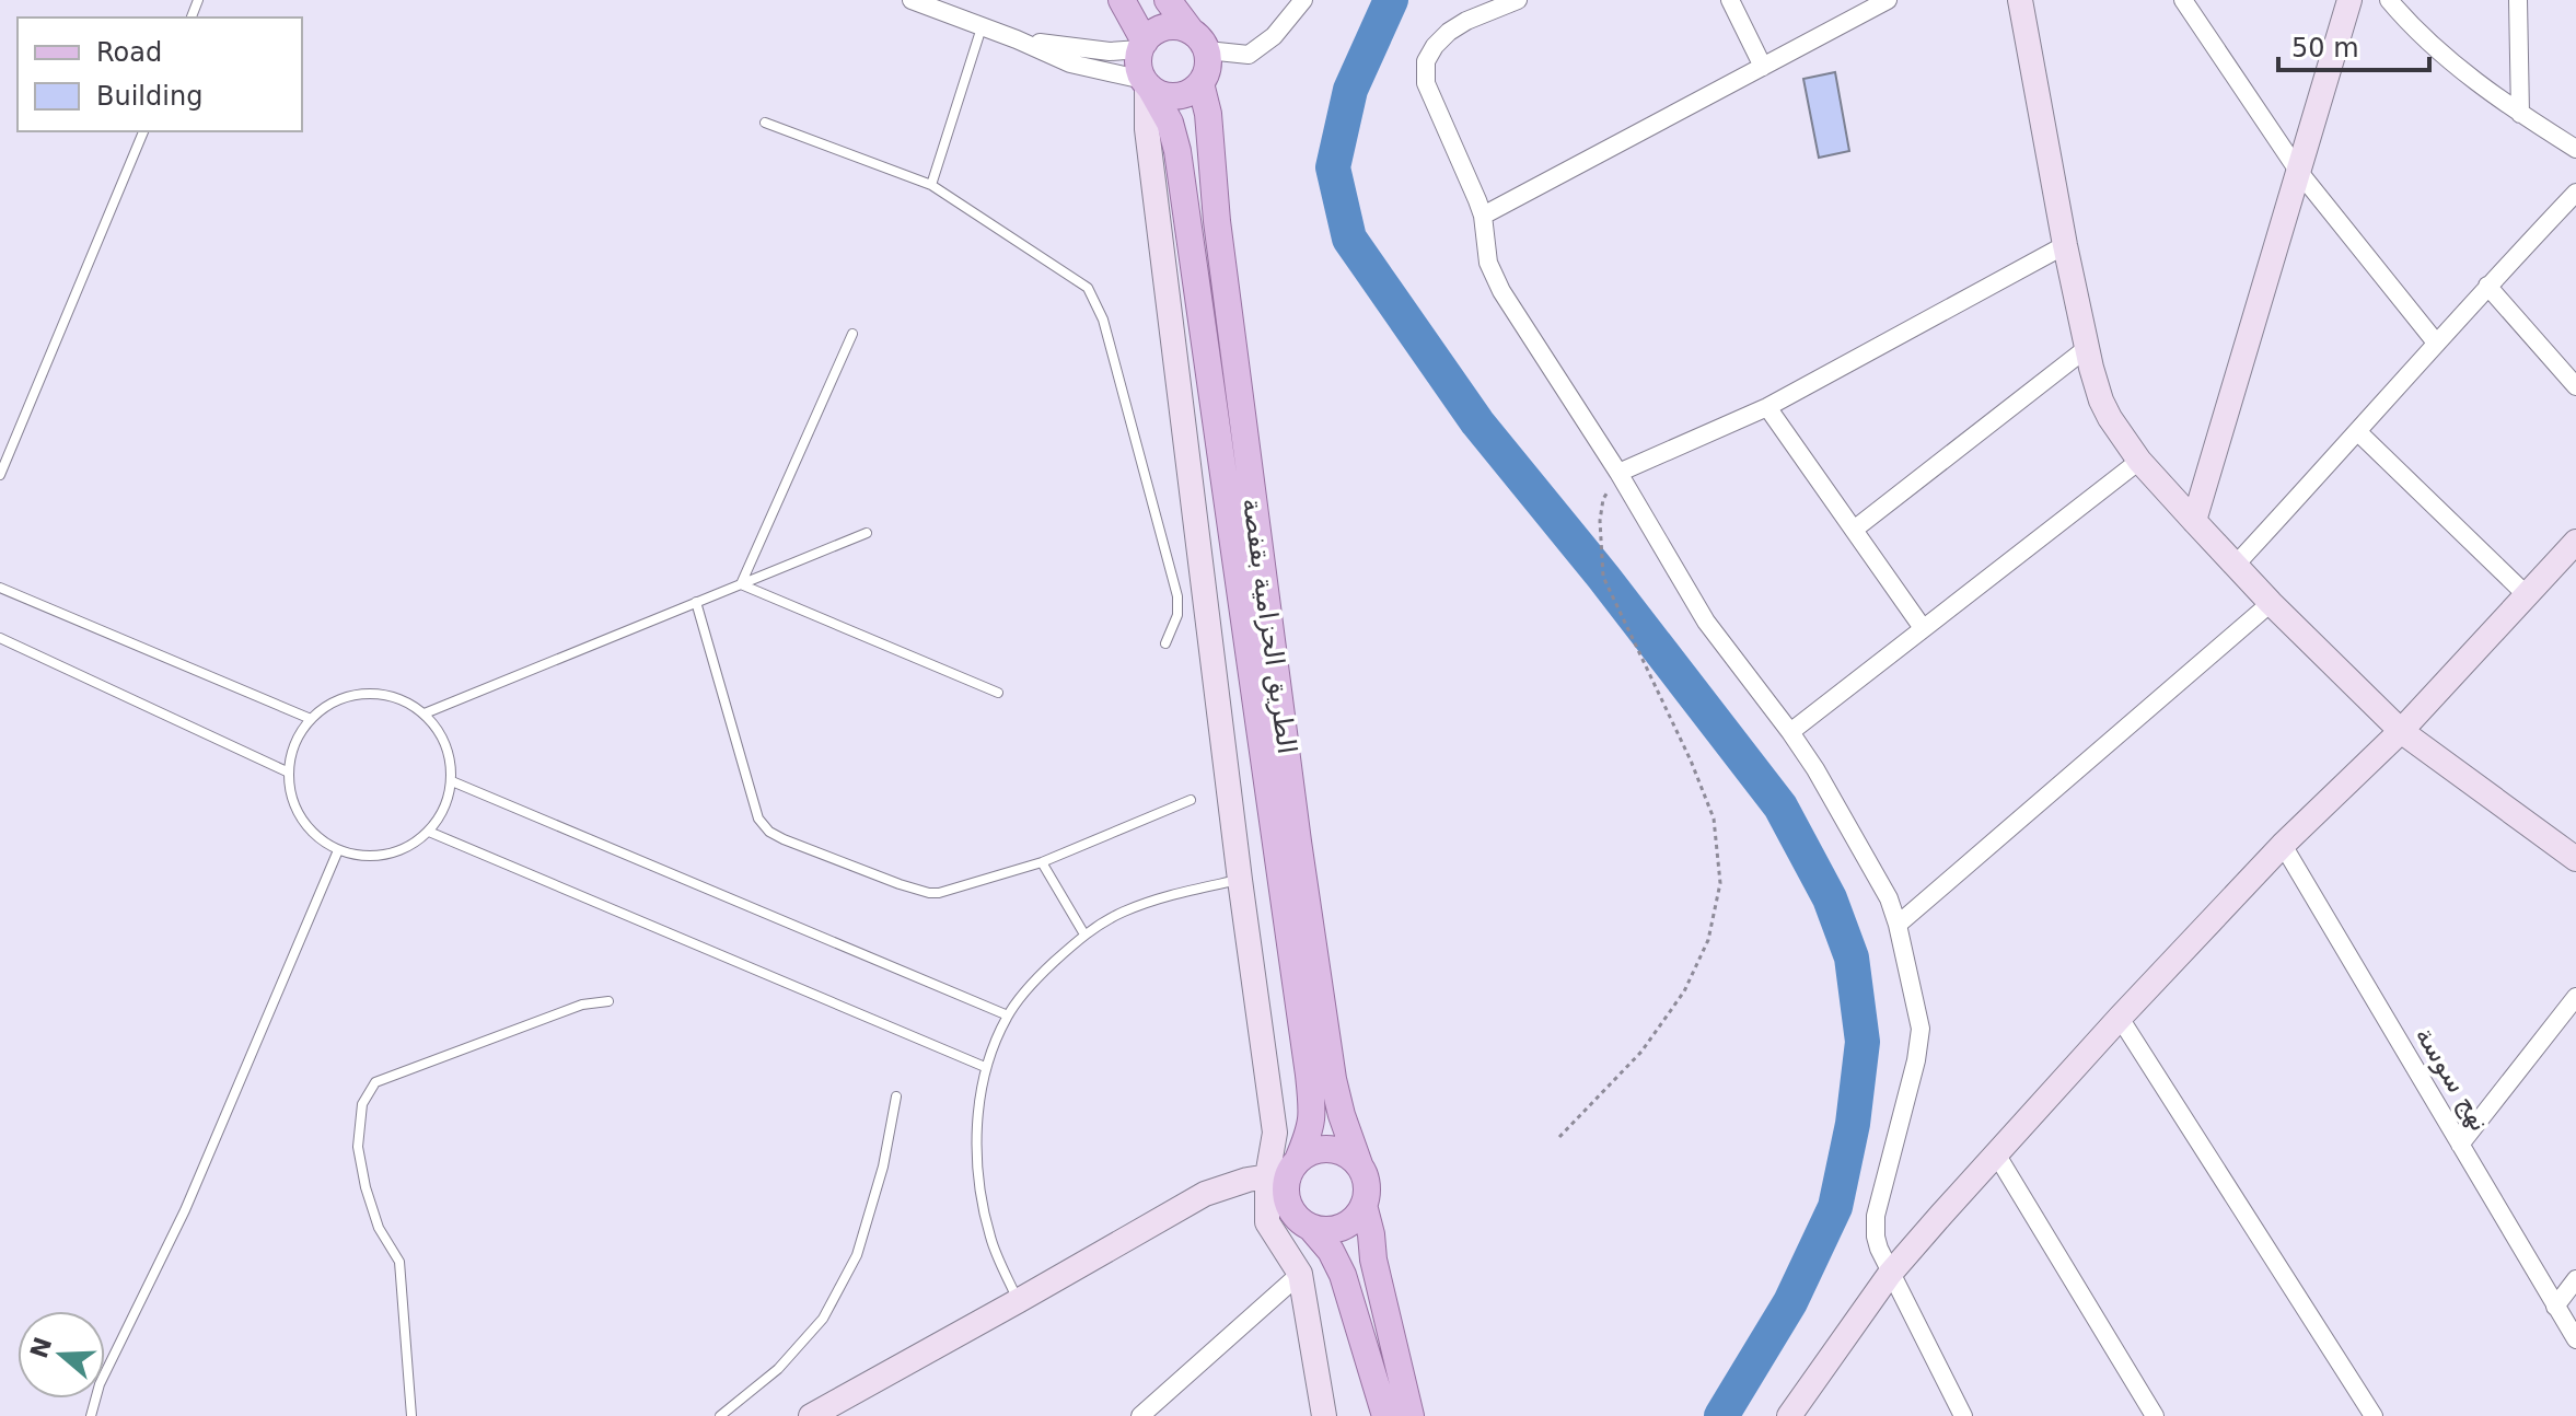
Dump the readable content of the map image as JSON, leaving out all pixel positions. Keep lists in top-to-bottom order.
{
  "streets": {
    "main road": ["الطريق الحزامية بقفصة"],
    "street": ["نهج سوسة"]
  },
  "legend": ["Road", "Building"],
  "scale_bar": "50 m",
  "north": "left"
}
